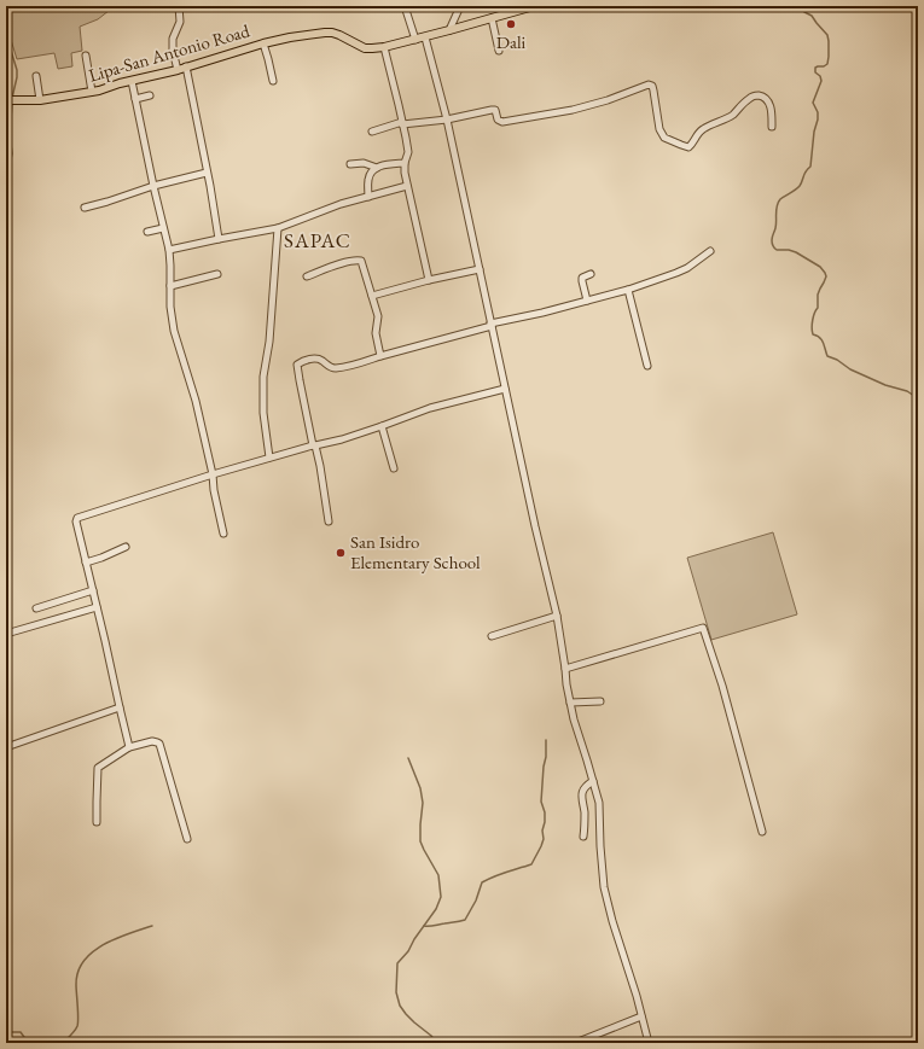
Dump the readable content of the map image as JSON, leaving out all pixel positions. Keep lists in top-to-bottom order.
{
  "streets": {
    "main road": ["Lipa-San Antonio Road"]
  },
  "districts": ["SAPAC"],
  "places": ["Dali", "San Isidro Elementary School"]
}
